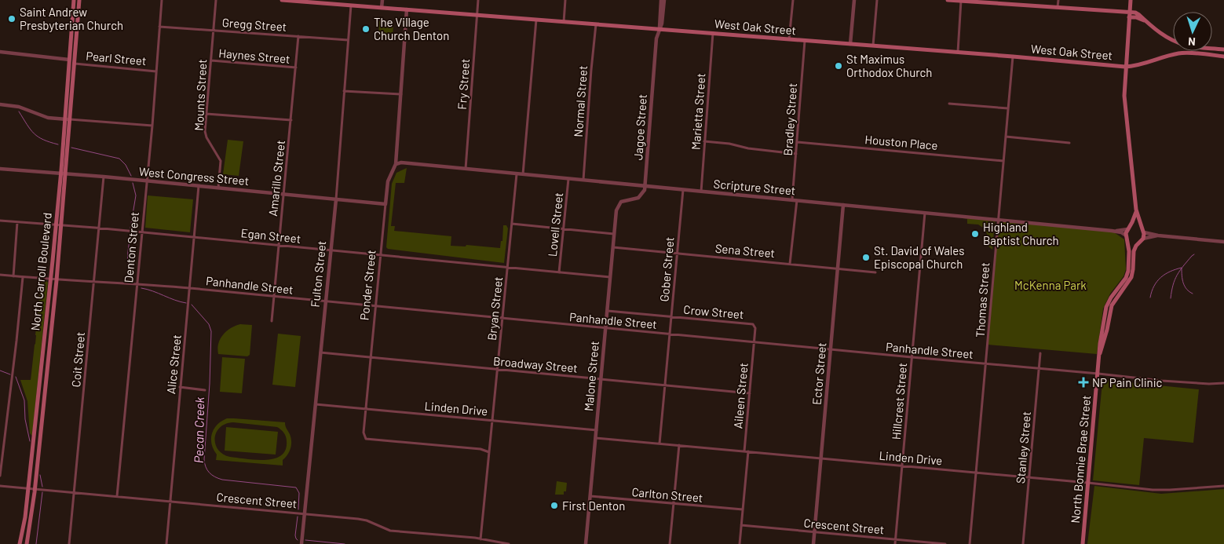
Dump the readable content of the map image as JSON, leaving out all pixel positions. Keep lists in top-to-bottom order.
{
  "streets": {
    "main road": ["West Oak Street", "North Carroll Boulevard", "North Bonnie Brae Street"],
    "street": [
      "Gregg Street",
      "Haynes Street",
      "Pearl Street",
      "Fry Street",
      "Mounts Street",
      "Normal Street",
      "Marietta Street",
      "Bradley Street",
      "Jagoe Street",
      "Houston Place",
      "West Congress Street",
      "Amarillo Street",
      "Scripture Street",
      "Lovell Street",
      "Egan Street",
      "Denton Street",
      "Sena Street",
      "Gober Street",
      "Fulton Street",
      "Panhandle Street",
      "Ponder Street",
      "Thomas Street",
      "Bryan Street",
      "Crow Street",
      "Coit Street",
      "Alice Street",
      "Broadway Street",
      "Ector Street",
      "Malone Street",
      "Aileen Street",
      "Hillcrest Street",
      "Linden Drive",
      "Stanley Street",
      "Carlton Street",
      "Crescent Street"
    ]
  },
  "crossings": [
    ["Gregg Street", "Mounts Street"],
    ["Gregg Street", "Amarillo Street"],
    ["Gregg Street", "Denton Street"],
    ["Gregg Street", "Fulton Street"],
    ["West Oak Street", "Fry Street"],
    ["West Oak Street", "Normal Street"],
    ["West Oak Street", "Marietta Street"],
    ["West Oak Street", "Bradley Street"],
    ["West Oak Street", "Jagoe Street"],
    ["West Oak Street", "Fulton Street"],
    ["West Oak Street", "Ponder Street"],
    ["West Oak Street", "Thomas Street"],
    ["Haynes Street", "Mounts Street"],
    ["Haynes Street", "Amarillo Street"],
    ["Pearl Street", "Denton Street"],
    ["Pearl Street", "North Carroll Boulevard"],
    ["Fry Street", "Scripture Street"],
    ["Mounts Street", "West Congress Street"],
    ["Normal Street", "Scripture Street"],
    ["Marietta Street", "Scripture Street"],
    ["Bradley Street", "Houston Place"],
    ["Bradley Street", "Scripture Street"],
    ["Bradley Street", "Sena Street"],
    ["Jagoe Street", "Scripture Street"],
    ["Jagoe Street", "Malone Street"],
    ["Houston Place", "Thomas Street"],
    ["West Congress Street", "Amarillo Street"],
    ["West Congress Street", "Denton Street"],
    ["West Congress Street", "North Carroll Boulevard"],
    ["West Congress Street", "Fulton Street"],
    ["West Congress Street", "Ponder Street"],
    ["West Congress Street", "Coit Street"],
    ["West Congress Street", "Alice Street"],
    ["Amarillo Street", "Egan Street"],
    ["Amarillo Street", "Panhandle Street"],
    ["Scripture Street", "Lovell Street"],
    ["Scripture Street", "Gober Street"],
    ["Scripture Street", "Ponder Street"],
    ["Scripture Street", "Thomas Street"],
    ["Scripture Street", "Bryan Street"],
    ["Scripture Street", "Ector Street"],
    ["Scripture Street", "Malone Street"],
    ["Scripture Street", "Hillcrest Street"],
    ["Scripture Street", "North Bonnie Brae Street"],
    ["Lovell Street", "Egan Street"],
    ["Egan Street", "Denton Street"],
    ["Egan Street", "North Carroll Boulevard"],
    ["Egan Street", "Fulton Street"],
    ["Egan Street", "Ponder Street"],
    ["Egan Street", "Bryan Street"],
    ["Egan Street", "Coit Street"],
    ["Egan Street", "Alice Street"],
    ["Egan Street", "Malone Street"],
    ["Denton Street", "Panhandle Street"],
    ["Denton Street", "Crescent Street"],
    ["Sena Street", "Gober Street"],
    ["Sena Street", "Ector Street"],
    ["Sena Street", "Malone Street"],
    ["Gober Street", "Panhandle Street"],
    ["Gober Street", "Crow Street"],
    ["Gober Street", "Broadway Street"],
    ["Gober Street", "Linden Drive"],
    ["North Carroll Boulevard", "Panhandle Street"],
    ["North Carroll Boulevard", "Crescent Street"],
    ["Fulton Street", "Panhandle Street"],
    ["Fulton Street", "Broadway Street"],
    ["Fulton Street", "Linden Drive"],
    ["Fulton Street", "Crescent Street"],
    ["Panhandle Street", "Ponder Street"],
    ["Panhandle Street", "Thomas Street"],
    ["Panhandle Street", "Bryan Street"],
    ["Panhandle Street", "Crow Street"],
    ["Panhandle Street", "Coit Street"],
    ["Panhandle Street", "Alice Street"],
    ["Panhandle Street", "Ector Street"],
    ["Panhandle Street", "Malone Street"],
    ["Panhandle Street", "Aileen Street"],
    ["Panhandle Street", "Hillcrest Street"],
    ["Panhandle Street", "Stanley Street"],
    ["Panhandle Street", "North Bonnie Brae Street"],
    ["Ponder Street", "Bryan Street"],
    ["Ponder Street", "Broadway Street"],
    ["Ponder Street", "Linden Drive"],
    ["Thomas Street", "Linden Drive"],
    ["Bryan Street", "Broadway Street"],
    ["Bryan Street", "Linden Drive"],
    ["Bryan Street", "Crescent Street"],
    ["Crow Street", "Malone Street"],
    ["Crow Street", "Aileen Street"],
    ["Coit Street", "Crescent Street"],
    ["Alice Street", "Crescent Street"],
    ["Broadway Street", "Malone Street"],
    ["Broadway Street", "Aileen Street"],
    ["Ector Street", "Linden Drive"],
    ["Ector Street", "Crescent Street"],
    ["Malone Street", "Linden Drive"],
    ["Malone Street", "Carlton Street"],
    ["Aileen Street", "Linden Drive"],
    ["Aileen Street", "Carlton Street"],
    ["Aileen Street", "Crescent Street"],
    ["Hillcrest Street", "Linden Drive"],
    ["Hillcrest Street", "Crescent Street"],
    ["Linden Drive", "Stanley Street"],
    ["Linden Drive", "North Bonnie Brae Street"]
  ],
  "water": ["Pecan Creek"],
  "parks": ["McKenna Park"],
  "places": {
    "other": [
      "Saint Andrew Presbyterian Church",
      "The Village Church Denton",
      "St Maximus Orthodox Church",
      "Highland Baptist Church",
      "St. David of Wales Episcopal Church",
      "First Denton"
    ],
    "health": ["NP Pain Clinic"]
  },
  "north": "bottom"
}
